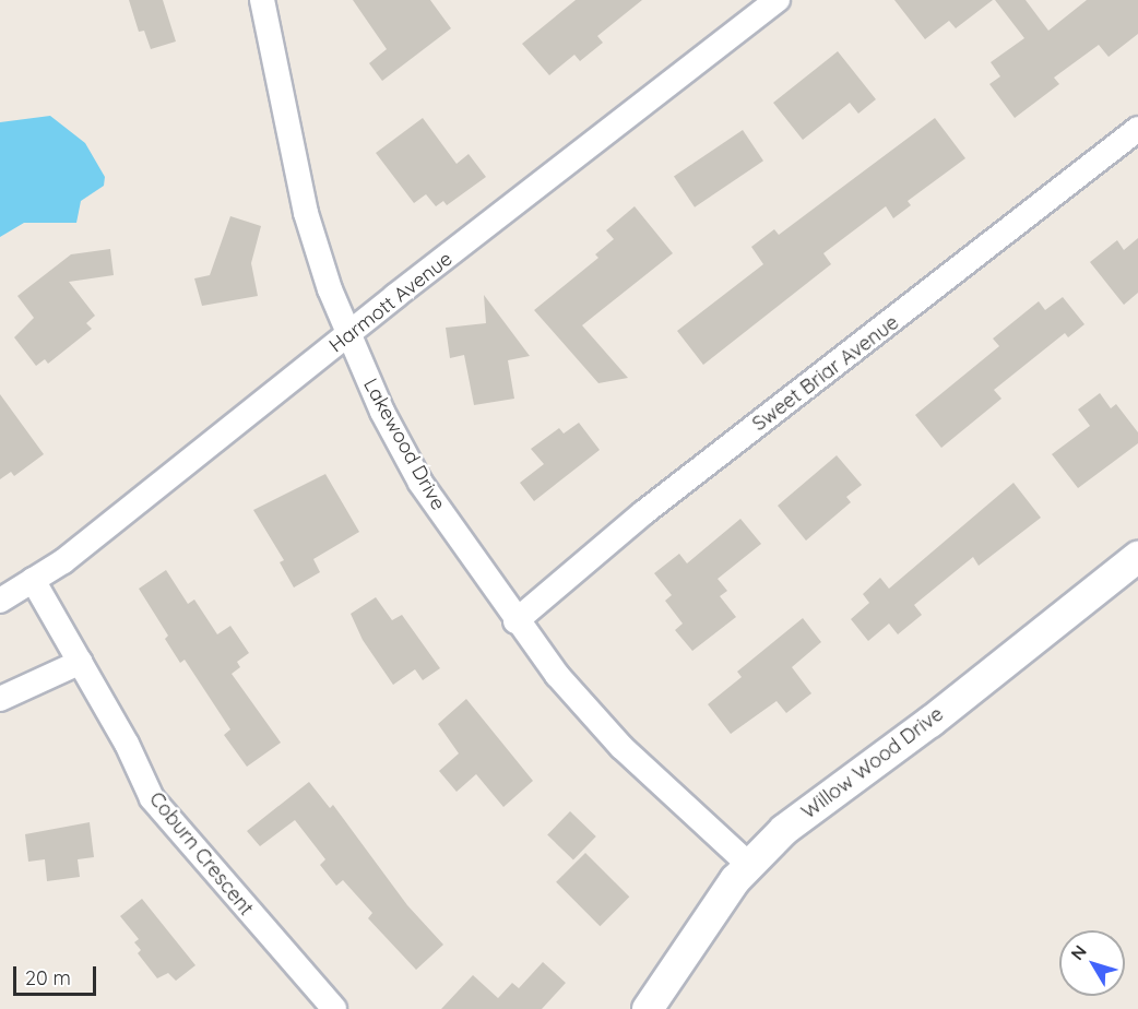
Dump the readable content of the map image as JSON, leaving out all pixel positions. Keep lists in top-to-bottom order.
{
  "streets": {
    "street": [
      "Harmott Avenue",
      "Sweet Briar Avenue",
      "Lakewood Drive",
      "Willow Wood Drive",
      "Coburn Crescent"
    ]
  },
  "crossings": [
    ["Harmott Avenue", "Lakewood Drive"],
    ["Harmott Avenue", "Coburn Crescent"],
    ["Sweet Briar Avenue", "Lakewood Drive"],
    ["Lakewood Drive", "Willow Wood Drive"]
  ],
  "scale_bar": "20 m",
  "north": "top left"
}
